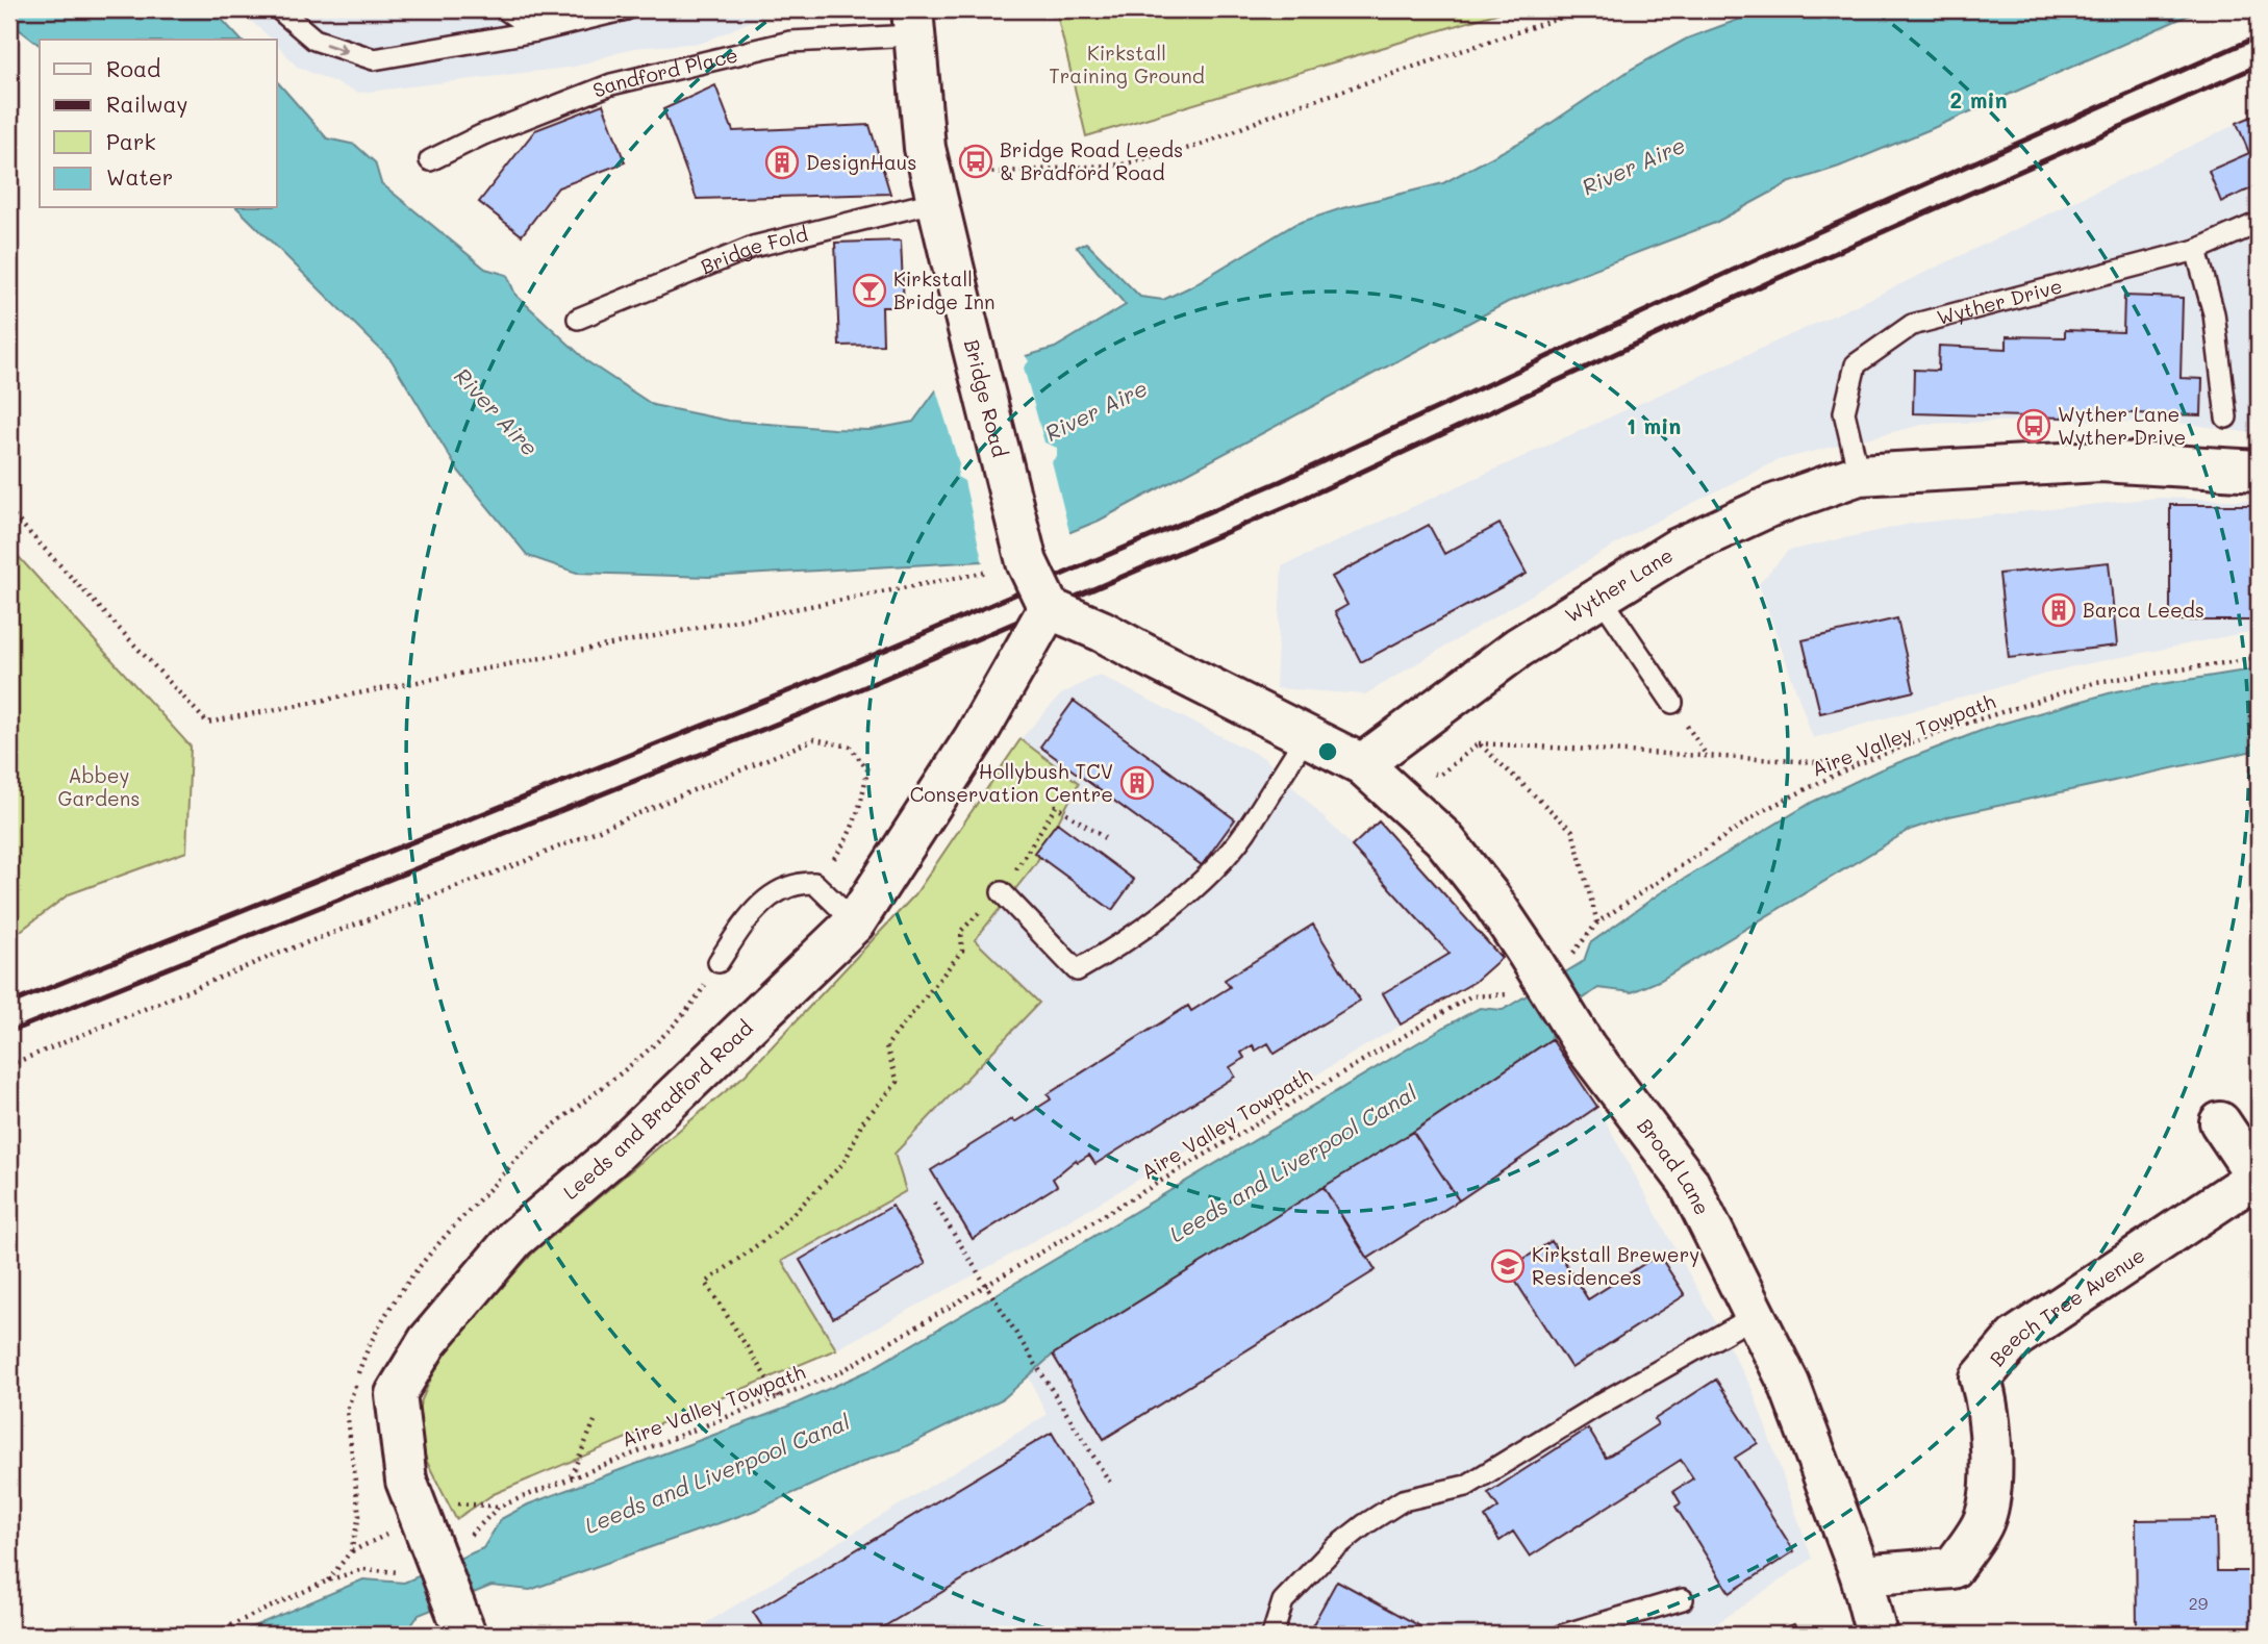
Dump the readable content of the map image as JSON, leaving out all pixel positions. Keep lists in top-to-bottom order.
{
  "streets": {
    "street": [
      "Bridge Road",
      "Wyther Lane",
      "Leeds and Bradford Road",
      "Broad Lane",
      "Beech Tree Avenue"
    ],
    "lane": ["Sandford Place", "Bridge Fold", "Wyther Drive"],
    "path": ["Aire Valley Towpath"]
  },
  "crossings": [
    ["Sandford Place", "Bridge Road"],
    ["Bridge Fold", "Bridge Road"],
    ["Wyther Drive", "Wyther Lane"],
    ["Bridge Road", "Leeds and Bradford Road"],
    ["Wyther Lane", "Broad Lane"],
    ["Broad Lane", "Beech Tree Avenue"]
  ],
  "water": ["River Aire", "Leeds and Liverpool Canal"],
  "parks": ["Kirkstall Training Ground", "Abbey Gardens"],
  "places": {
    "bus stop": ["Bridge Road Leeds & Bradford Road", "Wyther Lane Wyther Drive"],
    "building": ["DesignHaus", "Barca Leeds", "Hollybush TCV Conservation Centre"],
    "bar": ["Kirkstall Bridge Inn"],
    "school or university": ["Kirkstall Brewery Residences"]
  },
  "house_numbers": ["29"],
  "legend": [
    "Road",
    "Railway",
    "Park",
    "Water"
  ],
  "rings": ["2 min", "1 min"]
}
